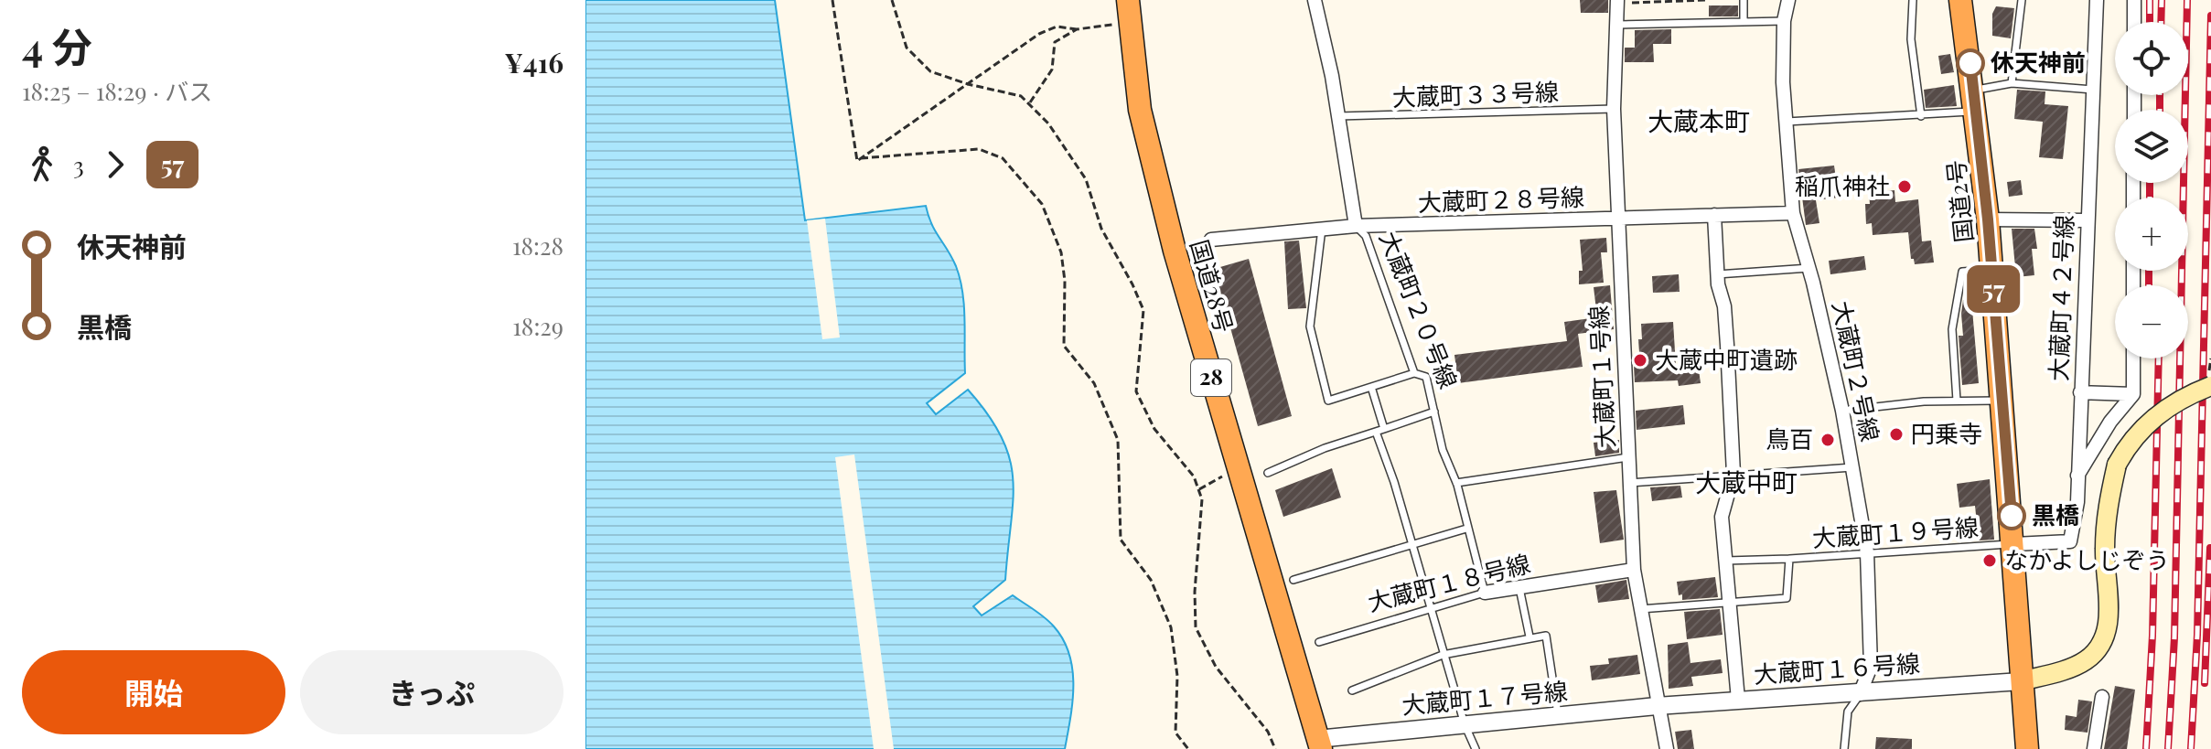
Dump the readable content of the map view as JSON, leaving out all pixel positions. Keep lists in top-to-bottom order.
{
  "streets": {
    "highway": ["国道2号", "国道28号", "28"],
    "street": [
      "大蔵町２８号線",
      "大蔵町４２号線",
      "大蔵町２０号線",
      "大蔵町２号線",
      "大蔵町１号線",
      "大蔵町１８号線",
      "大蔵町１６号線",
      "大蔵町１７号線"
    ],
    "lane": ["大蔵町３３号線", "大蔵町１９号線"]
  },
  "crossings": [
    ["大蔵町３３号線", "大蔵町２０号線"],
    ["大蔵町３３号線", "大蔵町１号線"],
    ["大蔵町２８号線", "大蔵町２０号線"],
    ["大蔵町２８号線", "大蔵町２号線"],
    ["大蔵町２８号線", "大蔵町１号線"],
    ["国道2号", "大蔵町４２号線"],
    ["国道2号", "大蔵町１９号線"],
    ["国道2号", "大蔵町１６号線"],
    ["国道28号", "大蔵町１７号線"],
    ["大蔵町４２号線", "大蔵町１９号線"],
    ["大蔵町２０号線", "大蔵町１８号線"],
    ["大蔵町２号線", "大蔵町１９号線"],
    ["大蔵町２号線", "大蔵町１６号線"],
    ["大蔵町１号線", "大蔵町１９号線"],
    ["大蔵町１号線", "大蔵町１８号線"],
    ["大蔵町１号線", "大蔵町１６号線"],
    ["大蔵町１号線", "大蔵町１７号線"],
    ["大蔵町１６号線", "大蔵町１７号線"]
  ],
  "districts": ["大蔵本町", "大蔵中町"],
  "places": [
    "休天神前",
    "稲爪神社",
    "大蔵中町遺跡",
    "円乗寺",
    "鳥百",
    "黒橋",
    "なかよしじぞう"
  ],
  "lines": ["bus line 57"],
  "page": {
    "heading": ["4 分", "18:25 – 18:29 · バス", "¥416"],
    "on_map": "57",
    "map_buttons": ["+", "−"],
    "legs": ["3", "57"],
    "list": [
      {
        "name": "休天神前",
        "value": "18:28"
      },
      {
        "name": "黒橋",
        "value": "18:29"
      }
    ],
    "buttons": ["開始", "きっぷ"]
  }
}
